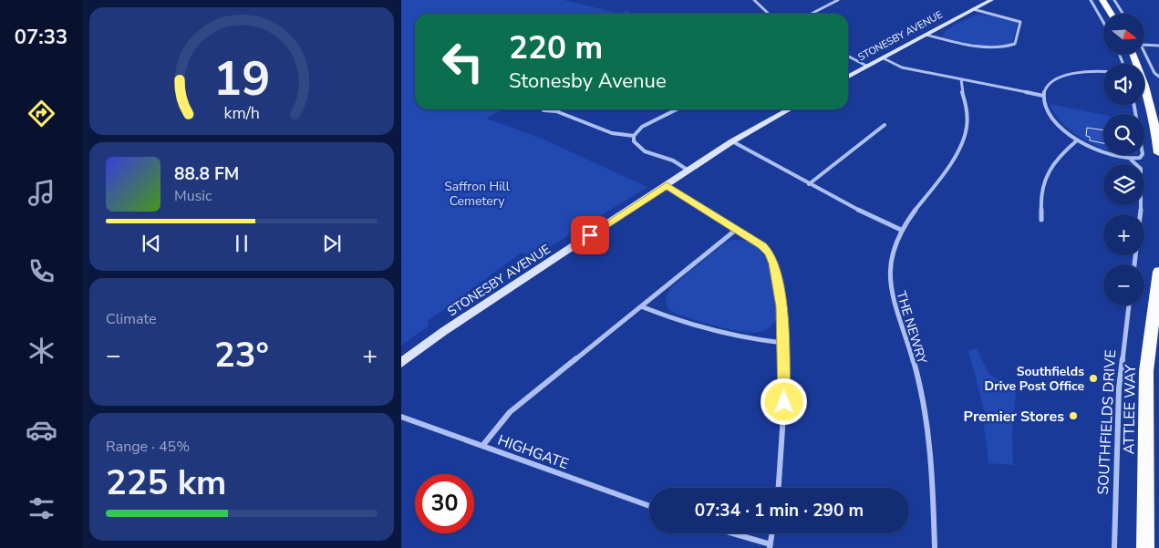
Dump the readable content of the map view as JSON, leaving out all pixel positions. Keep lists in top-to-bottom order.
{
  "streets": {
    "highway": ["ATTLEE WAY"],
    "main road": ["STONESBY AVENUE"],
    "street": ["THE NEWRY", "SOUTHFIELDS DRIVE", "HIGHGATE"]
  },
  "parks": ["Saffron Hill Cemetery"],
  "places": ["Southfields Drive Post Office", "Premier Stores"],
  "north": "right",
  "page": {
    "tabs": "07:33",
    "map_buttons": ["+", "−"],
    "turn": ["220 m", "Stonesby Avenue"],
    "song": ["88.8 FM", "Music"],
    "tile": [
      "Climate",
      ["Range · 45%", "225 km"]
    ],
    "heat": ["−", "23°", "+"],
    "limit": "30",
    "trip": "07:34 · 1 min · 290 m",
    "gauge": ["19", "km/h"]
  }
}
